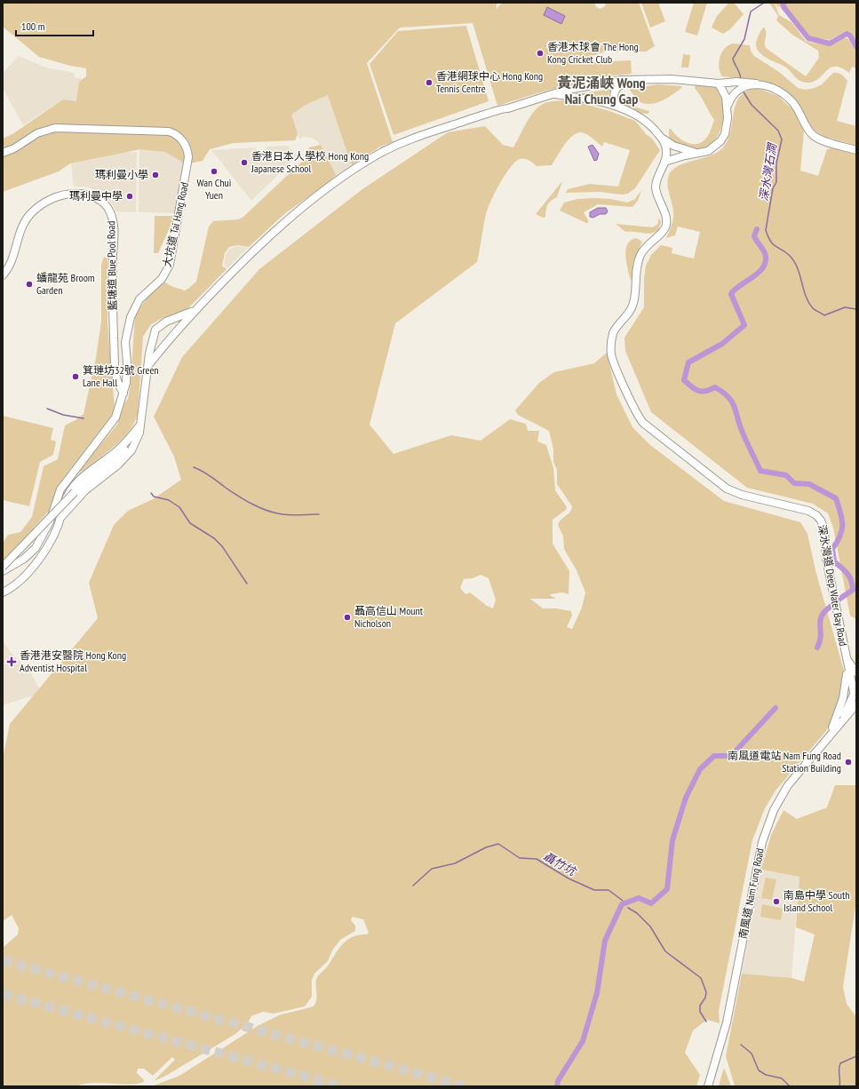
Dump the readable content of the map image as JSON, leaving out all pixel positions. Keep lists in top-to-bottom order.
{
  "streets": {
    "main road": [
      "大坑道 Tai Hang Road",
      "藍塘道 Blue Pool Road",
      "深水灣道 Deep Water Bay Road",
      "南風道 Nam Fung Road"
    ]
  },
  "crossings": [
    ["大坑道 Tai Hang Road", "藍塘道 Blue Pool Road"],
    ["深水灣道 Deep Water Bay Road", "南風道 Nam Fung Road"]
  ],
  "districts": ["黃泥涌峽 Wong Nai Chung Gap"],
  "water": ["深水灣石澗", "聶竹坑"],
  "places": {
    "other": [
      "香港木球會 The Hong Kong Cricket Club",
      "香港網球中心 Hong Kong Tennis Centre",
      "香港日本人學校 Hong Kong Japanese School",
      "Wan Chui Yuen",
      "瑪利曼小學",
      "瑪利曼中學",
      "蟠龍苑 Broom Garden",
      "箕璉坊32號 Green Lane Hall",
      "聶高信山 Mount Nicholson",
      "南風道電站 Nam Fung Road Station Building",
      "南島中學 South Island School"
    ],
    "health": ["香港港安醫院 Hong Kong Adventist Hospital"]
  },
  "scale_bar": "100 m"
}
